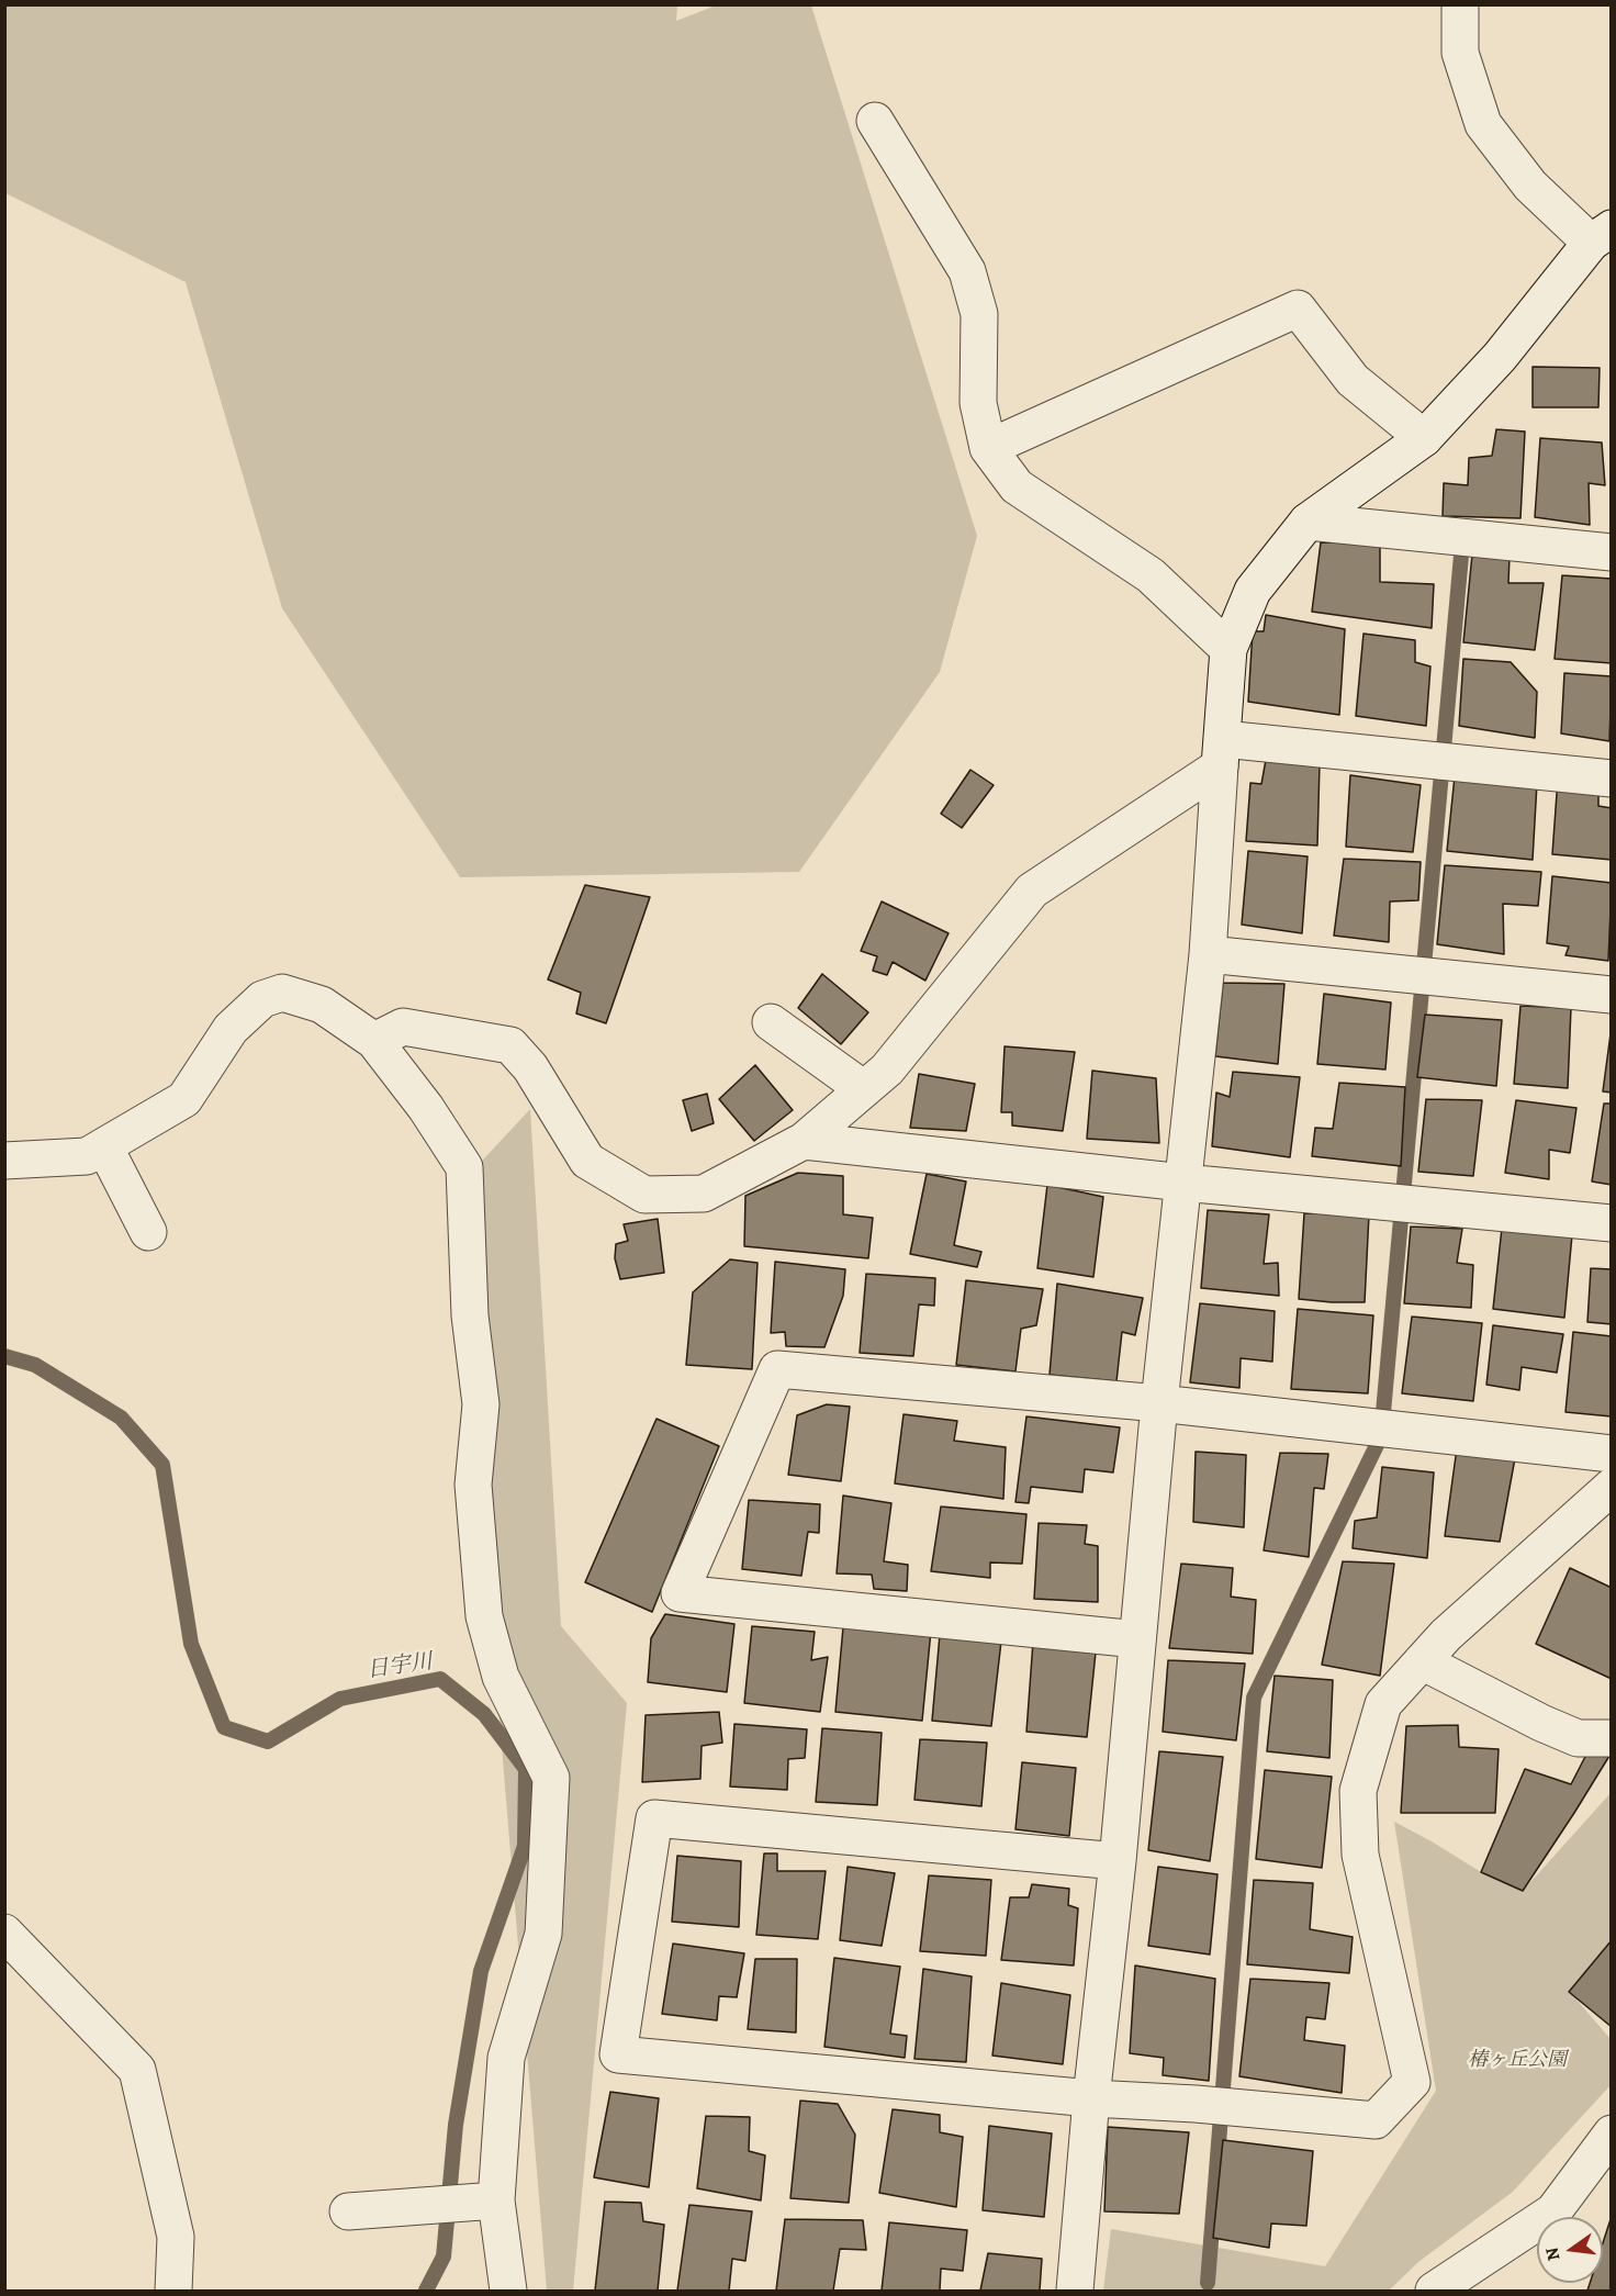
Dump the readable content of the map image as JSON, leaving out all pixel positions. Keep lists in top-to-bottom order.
{
  "water": ["日宇川"],
  "parks": ["椿ヶ丘公園"],
  "north": "left"
}
